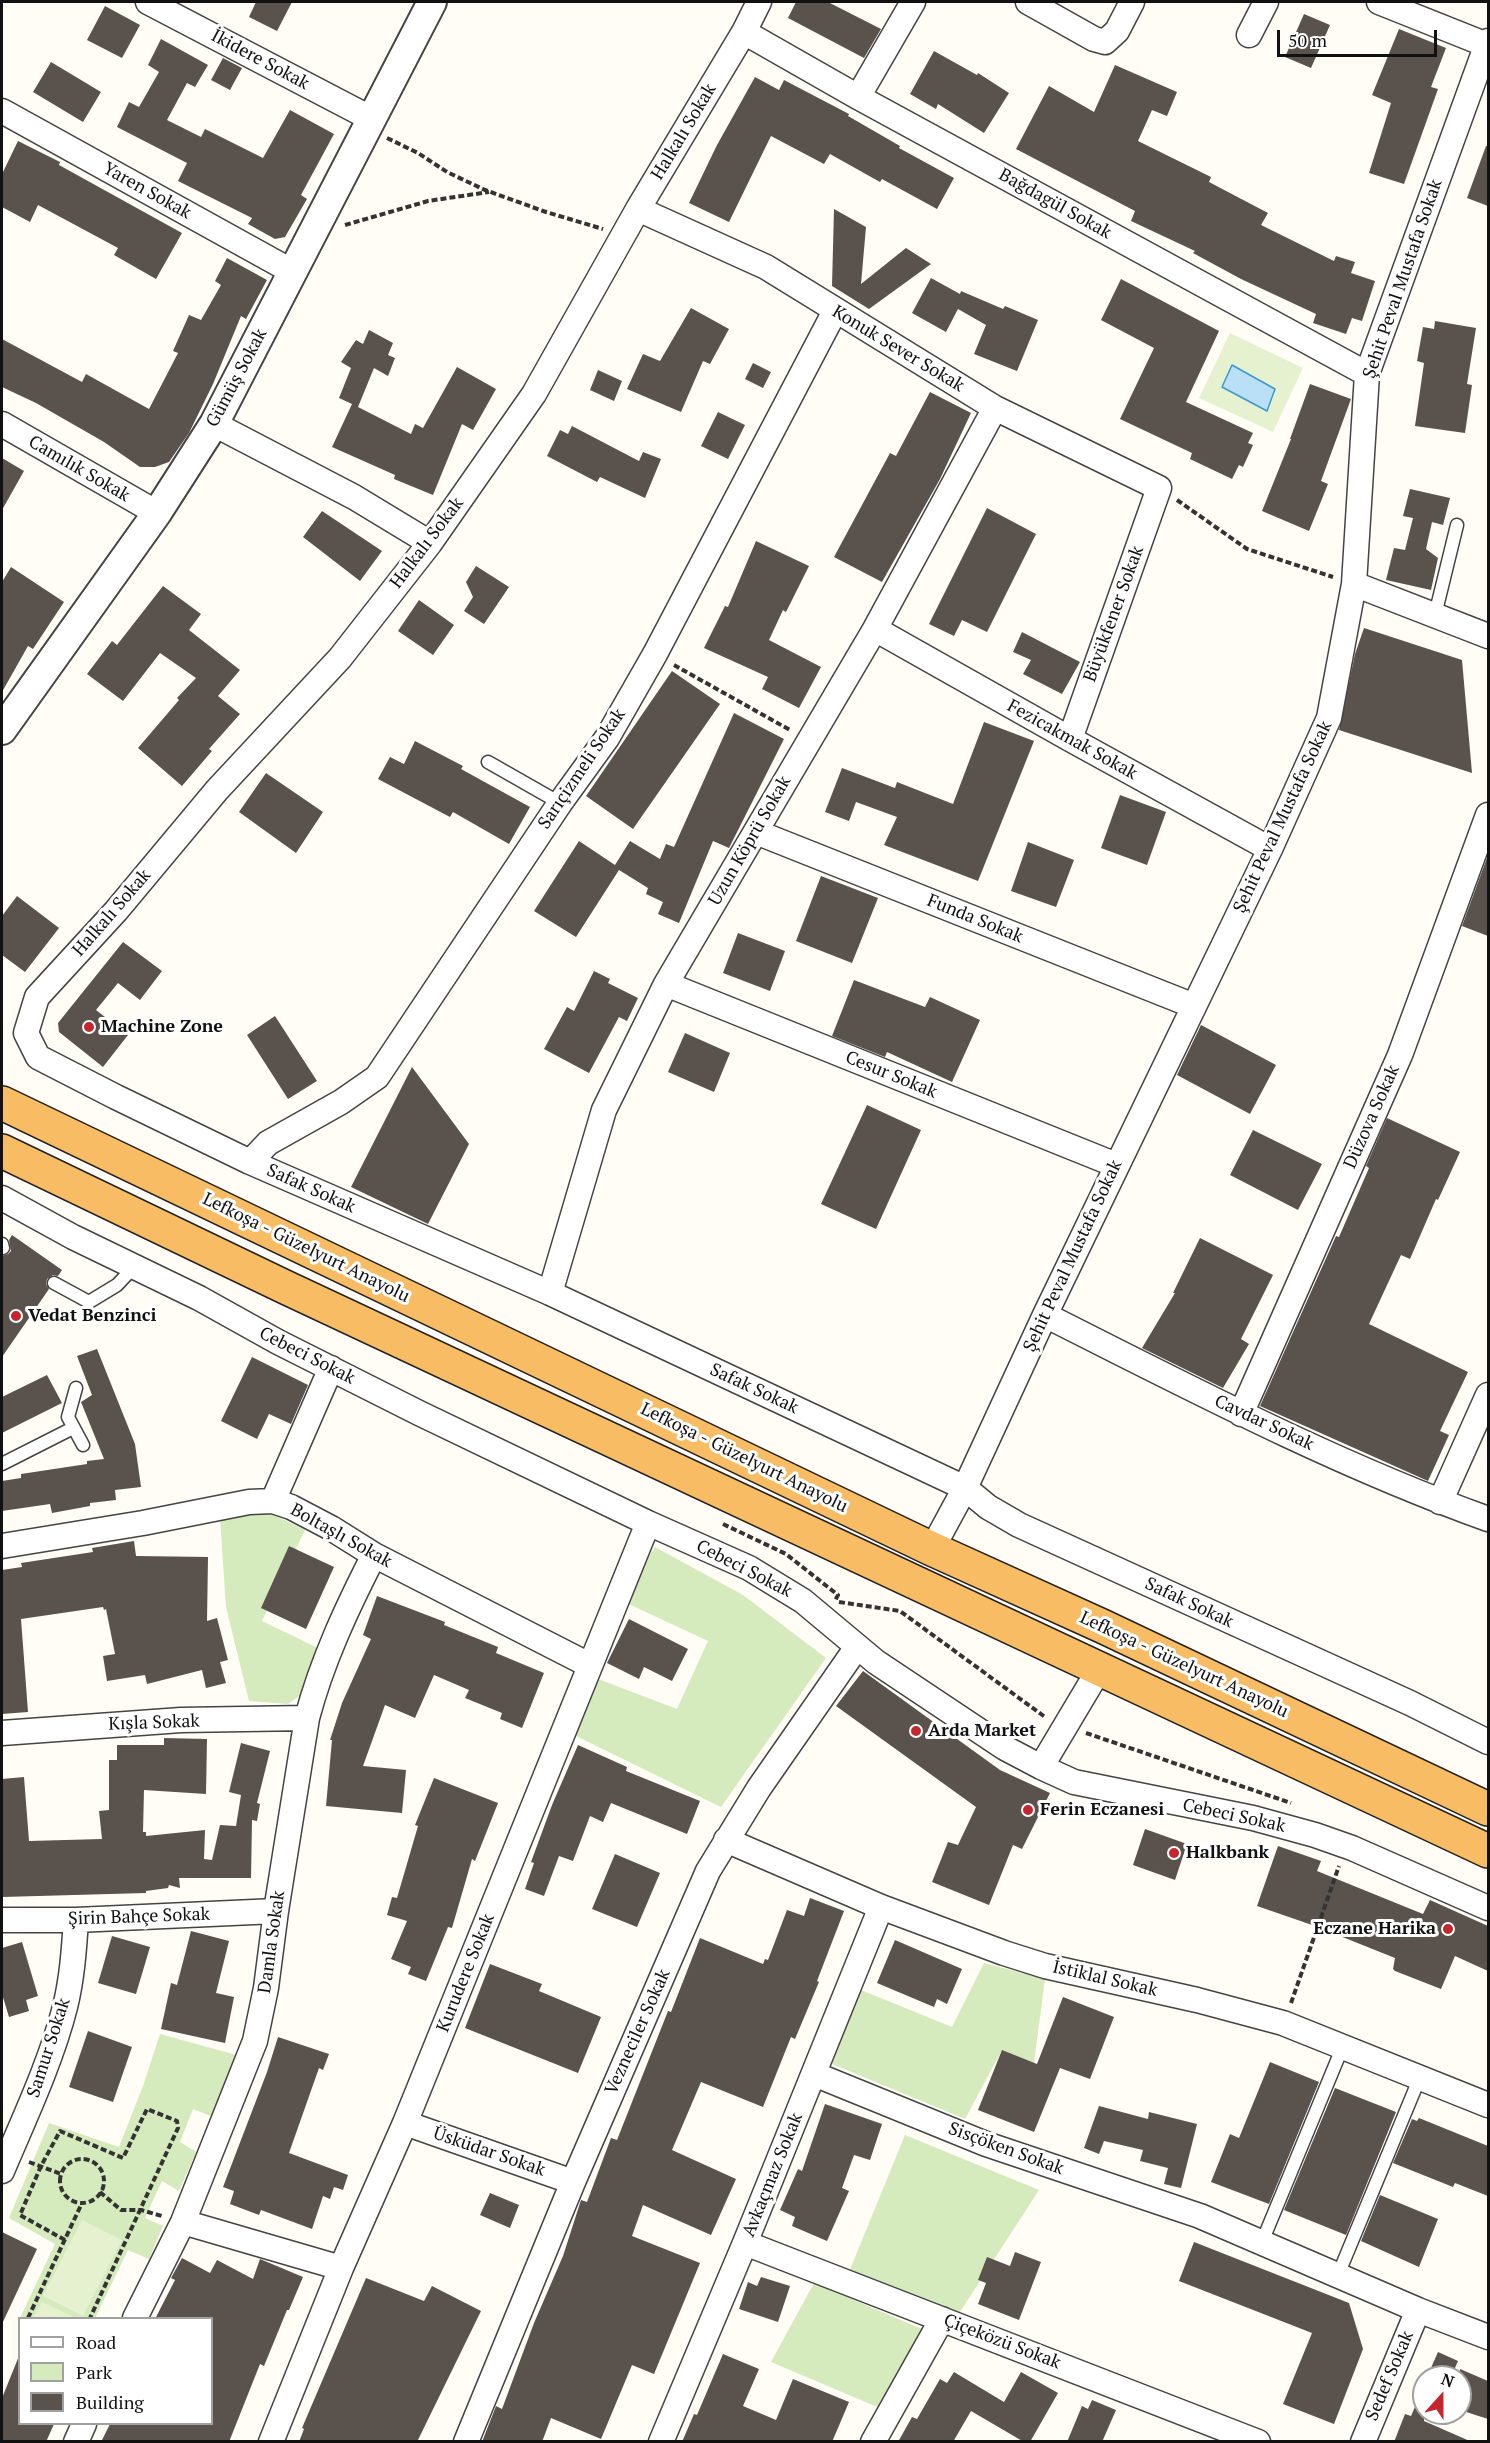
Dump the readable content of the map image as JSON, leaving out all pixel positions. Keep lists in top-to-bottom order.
{
  "streets": {
    "highway": ["Lefkoşa - Güzelyurt Anayolu"],
    "street": [
      "İkidere Sokak",
      "Halkalı Sokak",
      "Yaren Sokak",
      "Bağdagül Sokak",
      "Şehit Peval Mustafa Sokak",
      "Konuk Sever Sokak",
      "Gümüş Sokak",
      "Camılık Sokak",
      "Büyükfener Sokak",
      "Fezicakmak Sokak",
      "Sarıçizmeli Sokak",
      "Uzun Köprü Sokak",
      "Funda Sokak",
      "Cesur Sokak",
      "Düzova Sokak",
      "Safak Sokak",
      "Cebeci Sokak",
      "Cavdar Sokak",
      "Boltaşlı Sokak",
      "Kışla Sokak",
      "Şirin Bahçe Sokak",
      "Damla Sokak",
      "Kurudere Sokak",
      "İstiklal Sokak",
      "Vezneciler Sokak",
      "Samur Sokak",
      "Sisçöken Sokak",
      "Üsküdar Sokak",
      "Avkaçmaz Sokak",
      "Çiçeközü Sokak",
      "Sedef Sokak"
    ]
  },
  "crossings": [
    ["İkidere Sokak", "Gümüş Sokak"],
    ["Halkalı Sokak", "Bağdagül Sokak"],
    ["Halkalı Sokak", "Konuk Sever Sokak"],
    ["Halkalı Sokak", "Safak Sokak"],
    ["Yaren Sokak", "Gümüş Sokak"],
    ["Bağdagül Sokak", "Şehit Peval Mustafa Sokak"],
    ["Şehit Peval Mustafa Sokak", "Fezicakmak Sokak"],
    ["Şehit Peval Mustafa Sokak", "Funda Sokak"],
    ["Şehit Peval Mustafa Sokak", "Cesur Sokak"],
    ["Şehit Peval Mustafa Sokak", "Safak Sokak"],
    ["Şehit Peval Mustafa Sokak", "Lefkoşa - Güzelyurt Anayolu"],
    ["Şehit Peval Mustafa Sokak", "Cavdar Sokak"],
    ["Konuk Sever Sokak", "Büyükfener Sokak"],
    ["Konuk Sever Sokak", "Sarıçizmeli Sokak"],
    ["Konuk Sever Sokak", "Uzun Köprü Sokak"],
    ["Gümüş Sokak", "Camılık Sokak"],
    ["Büyükfener Sokak", "Fezicakmak Sokak"],
    ["Fezicakmak Sokak", "Uzun Köprü Sokak"],
    ["Sarıçizmeli Sokak", "Safak Sokak"],
    ["Uzun Köprü Sokak", "Funda Sokak"],
    ["Uzun Köprü Sokak", "Cesur Sokak"],
    ["Uzun Köprü Sokak", "Safak Sokak"],
    ["Düzova Sokak", "Cavdar Sokak"],
    ["Cebeci Sokak", "Kurudere Sokak"],
    ["Cebeci Sokak", "Vezneciler Sokak"],
    ["Boltaşlı Sokak", "Damla Sokak"],
    ["Boltaşlı Sokak", "Kurudere Sokak"],
    ["Kışla Sokak", "Damla Sokak"],
    ["Şirin Bahçe Sokak", "Damla Sokak"],
    ["Şirin Bahçe Sokak", "Samur Sokak"],
    ["Kurudere Sokak", "Üsküdar Sokak"],
    ["İstiklal Sokak", "Vezneciler Sokak"],
    ["İstiklal Sokak", "Avkaçmaz Sokak"],
    ["Vezneciler Sokak", "Üsküdar Sokak"],
    ["Sisçöken Sokak", "Avkaçmaz Sokak"],
    ["Sisçöken Sokak", "Sedef Sokak"],
    ["Avkaçmaz Sokak", "Çiçeközü Sokak"]
  ],
  "places": [
    "Machine Zone",
    "Vedat Benzinci",
    "Arda Market",
    "Ferin Eczanesi",
    "Halkbank",
    "Eczane Harika"
  ],
  "legend": ["Road", "Park", "Building"],
  "scale_bar": "50 m",
  "north": "top"
}
